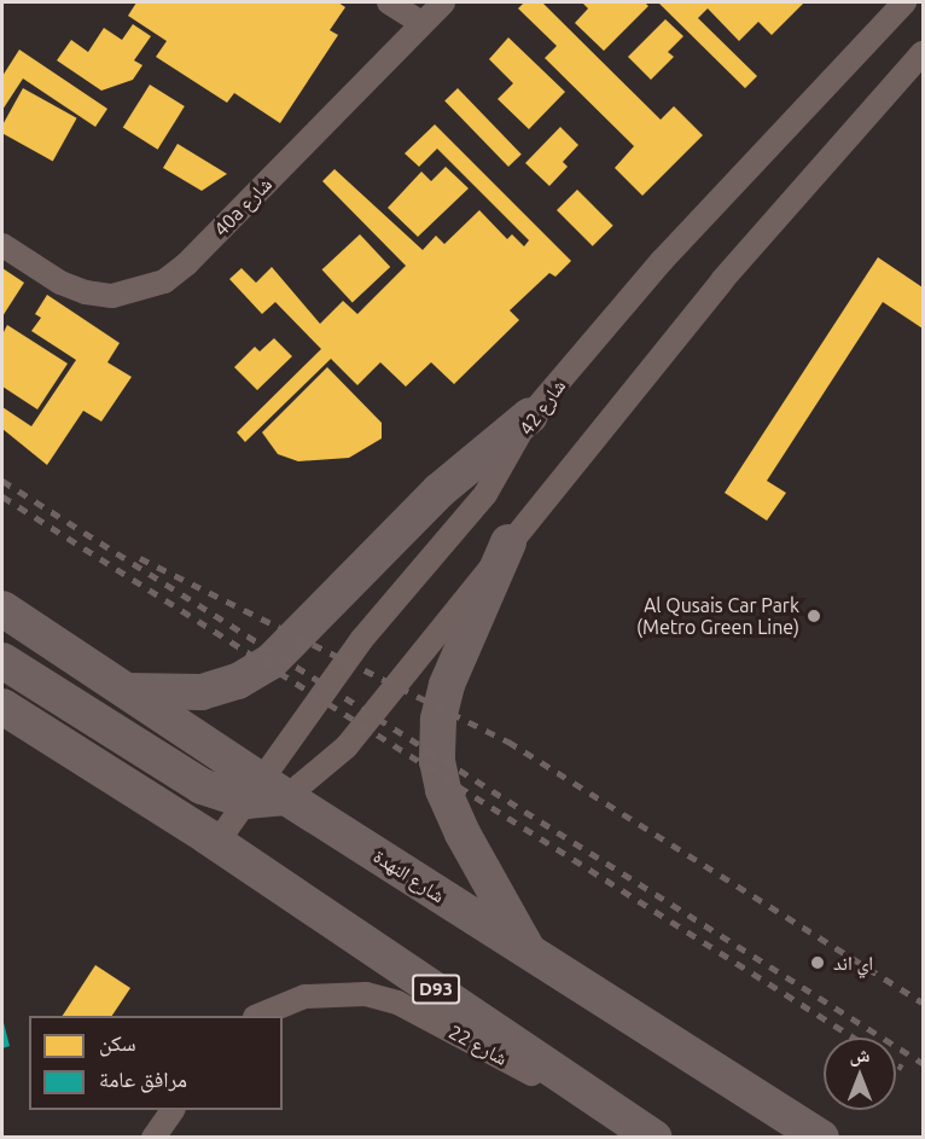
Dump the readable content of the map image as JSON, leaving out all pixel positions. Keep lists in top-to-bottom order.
{
  "streets": {
    "main road": ["شارع النهدة", "D93"],
    "street": ["40a شارع", "شارع 42", "شارع 22"]
  },
  "crossings": [
    ["شارع 42", "شارع النهدة"],
    ["شارع 42", "D93"],
    ["D93", "شارع 22"]
  ],
  "places": ["Al Qusais Car Park (Metro Green Line)", "اي اند"],
  "legend": ["سكن", "مرافق عامة"],
  "north": "top"
}
